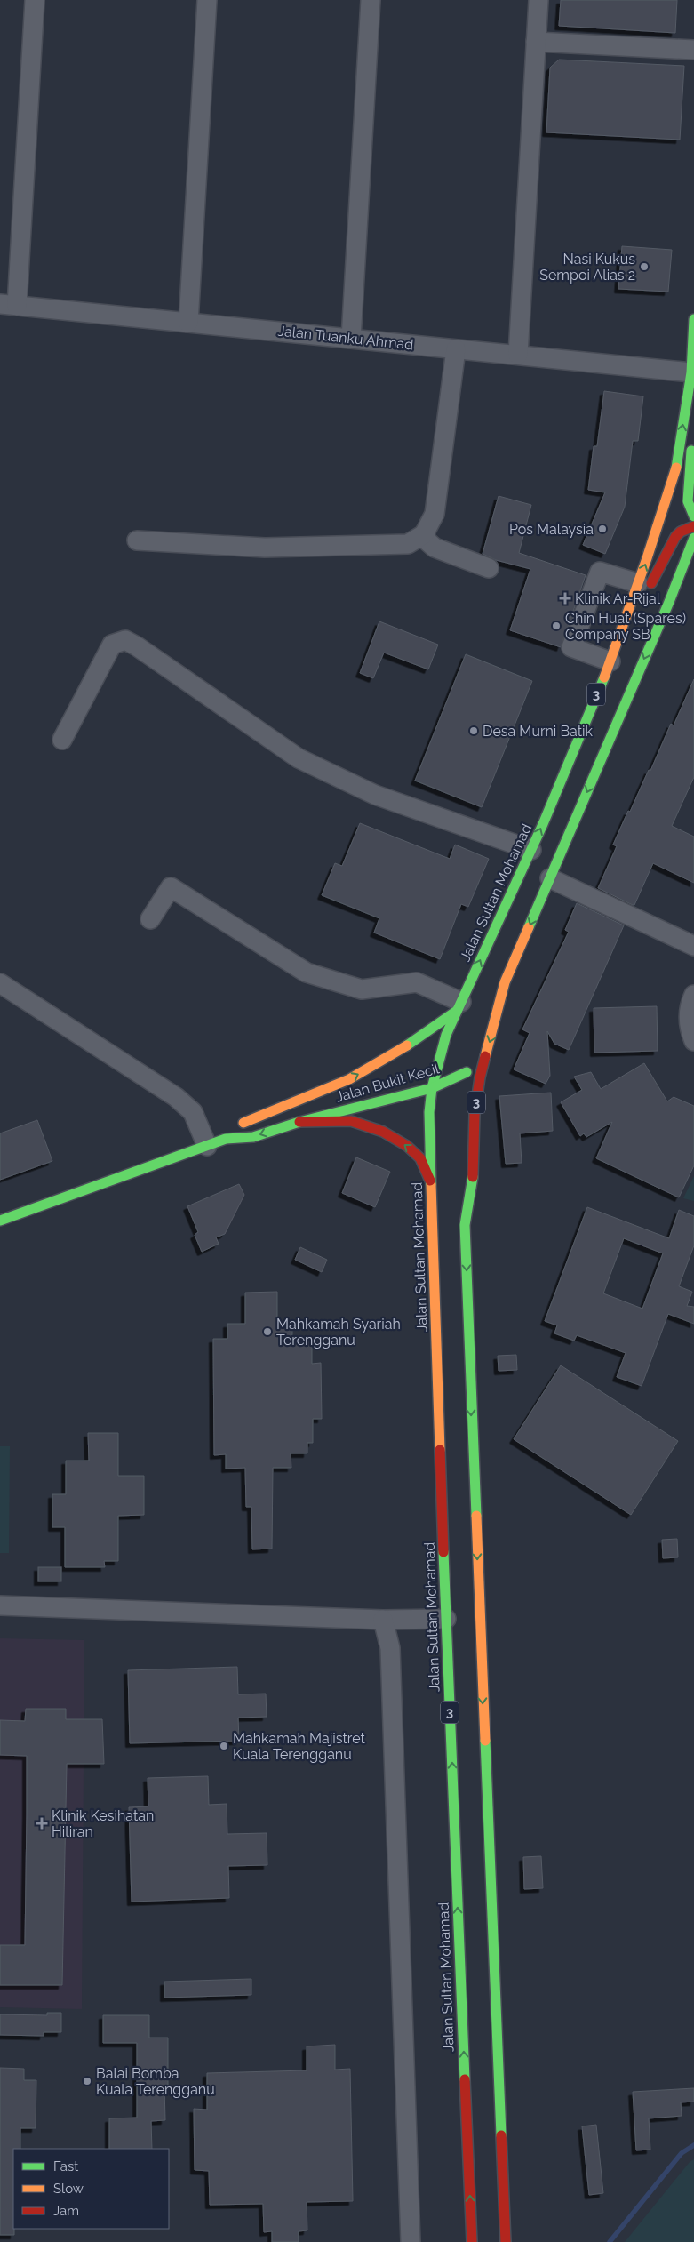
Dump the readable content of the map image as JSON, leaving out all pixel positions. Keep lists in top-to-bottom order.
{
  "streets": {
    "main road": ["3", "Jalan Sultan Mohamad", "Jalan Bukit Kecil"],
    "street": ["Jalan Tuanku Ahmad"]
  },
  "crossings": [
    ["Jalan Tuanku Ahmad", "Jalan Sultan Mohamad"],
    ["3", "Jalan Bukit Kecil"],
    ["Jalan Sultan Mohamad", "Jalan Bukit Kecil"]
  ],
  "places": {
    "other": [
      "Nasi Kukus Sempoi Alias 2",
      "Pos Malaysia",
      "Chin Huat (Spares) Company SB",
      "Desa Murni Batik",
      "Mahkamah Syariah Terengganu",
      "Mahkamah Majistret Kuala Terengganu",
      "Balai Bomba Kuala Terengganu"
    ],
    "health": ["Klinik Ar-Rijal", "Klinik Kesihatan Hiliran"]
  },
  "legend": ["Fast", "Slow", "Jam"]
}
